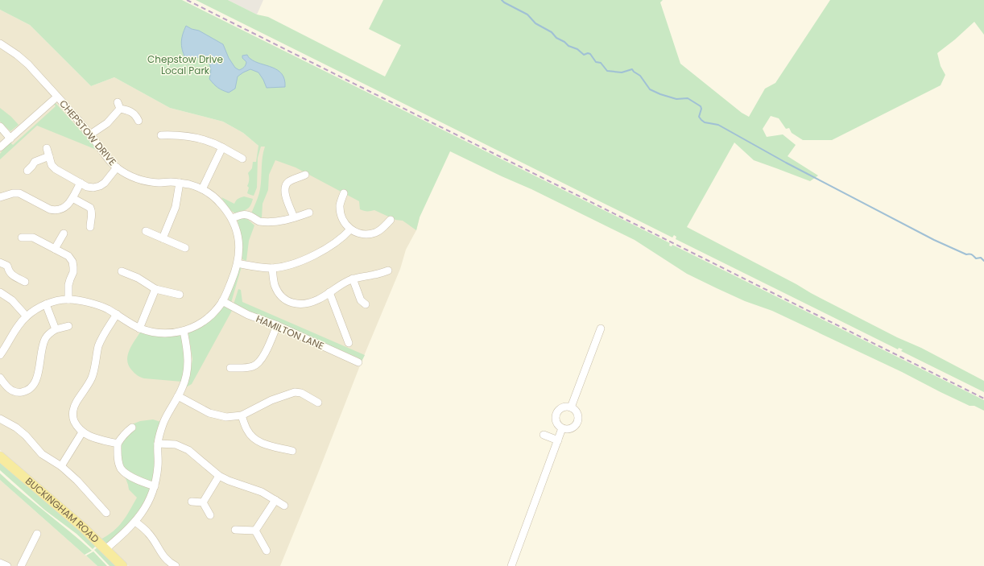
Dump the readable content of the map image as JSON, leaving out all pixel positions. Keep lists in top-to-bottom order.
{
  "streets": {
    "main road": ["BUCKINGHAM ROAD"],
    "street": ["CHEPSTOW DRIVE", "HAMILTON LANE"]
  },
  "crossings": [
    ["CHEPSTOW DRIVE", "HAMILTON LANE"]
  ],
  "parks": ["Chepstow Drive Local Park"]
}
